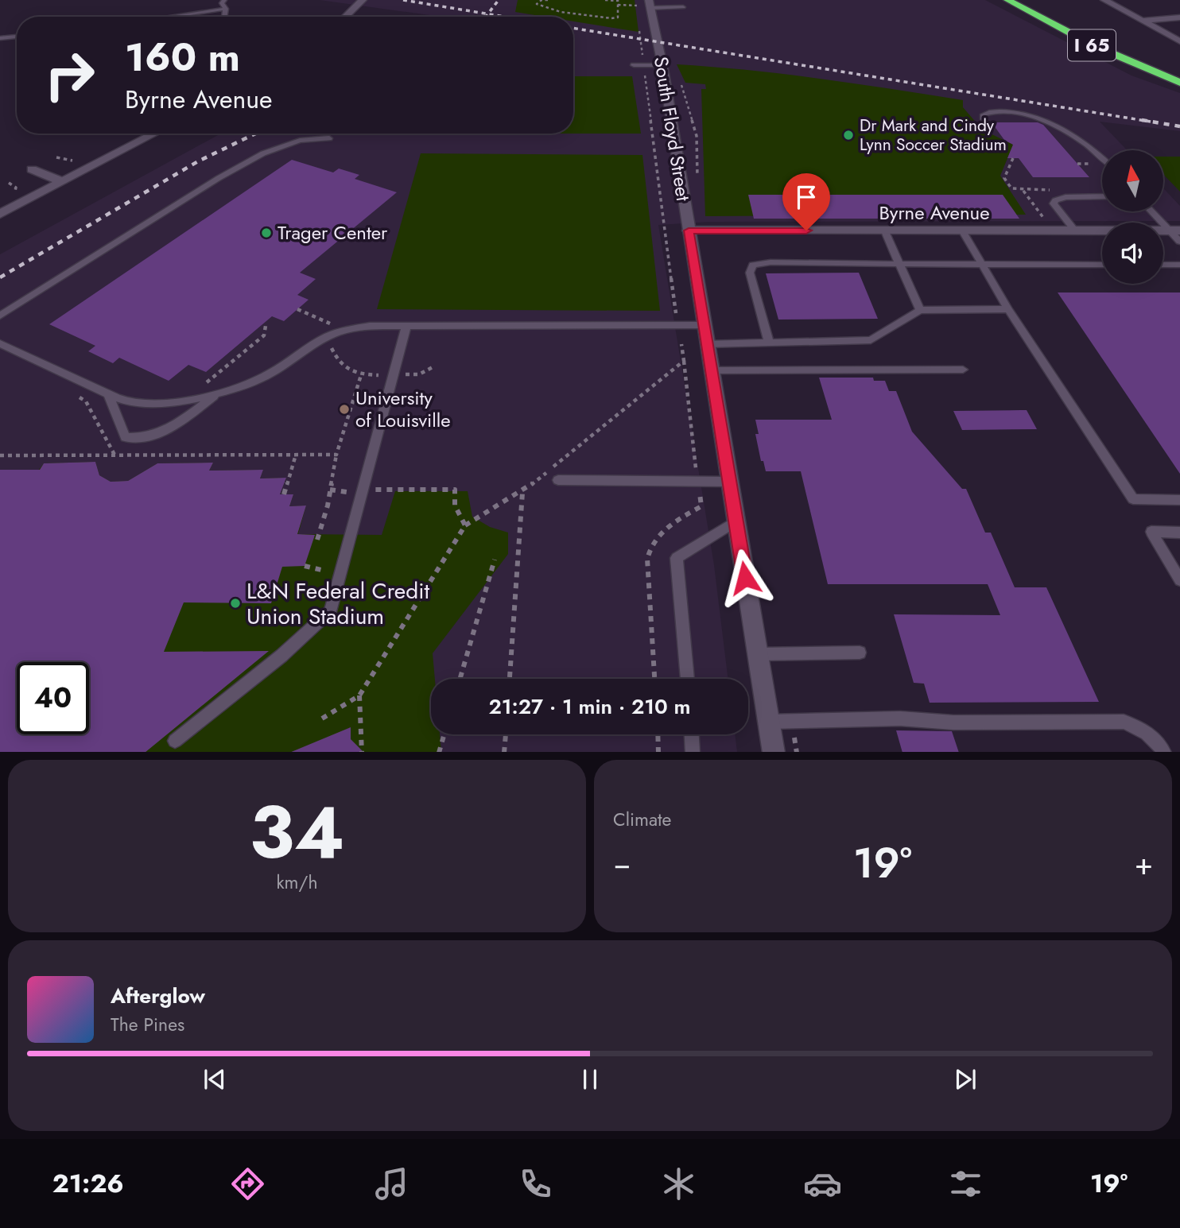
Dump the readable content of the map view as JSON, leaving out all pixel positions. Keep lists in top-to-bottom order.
{
  "streets": {
    "highway": ["I 65"],
    "street": ["South Floyd Street", "Byrne Avenue"]
  },
  "crossings": [
    ["South Floyd Street", "Byrne Avenue"]
  ],
  "places": [
    "Dr Mark and Cindy Lynn Soccer Stadium",
    "Trager Center",
    "University of Louisville",
    "L&N Federal Credit Union Stadium"
  ],
  "north": "top",
  "page": {
    "turn": ["160 m", "Byrne Avenue"],
    "limit": "40",
    "trip": "21:27 · 1 min · 210 m",
    "tile": [
      ["34", "km/h"],
      "Climate"
    ],
    "heat": ["−", "19°", "+"],
    "song": ["Afterglow", "The Pines"],
    "tabs": ["21:26", "19°"]
  }
}
